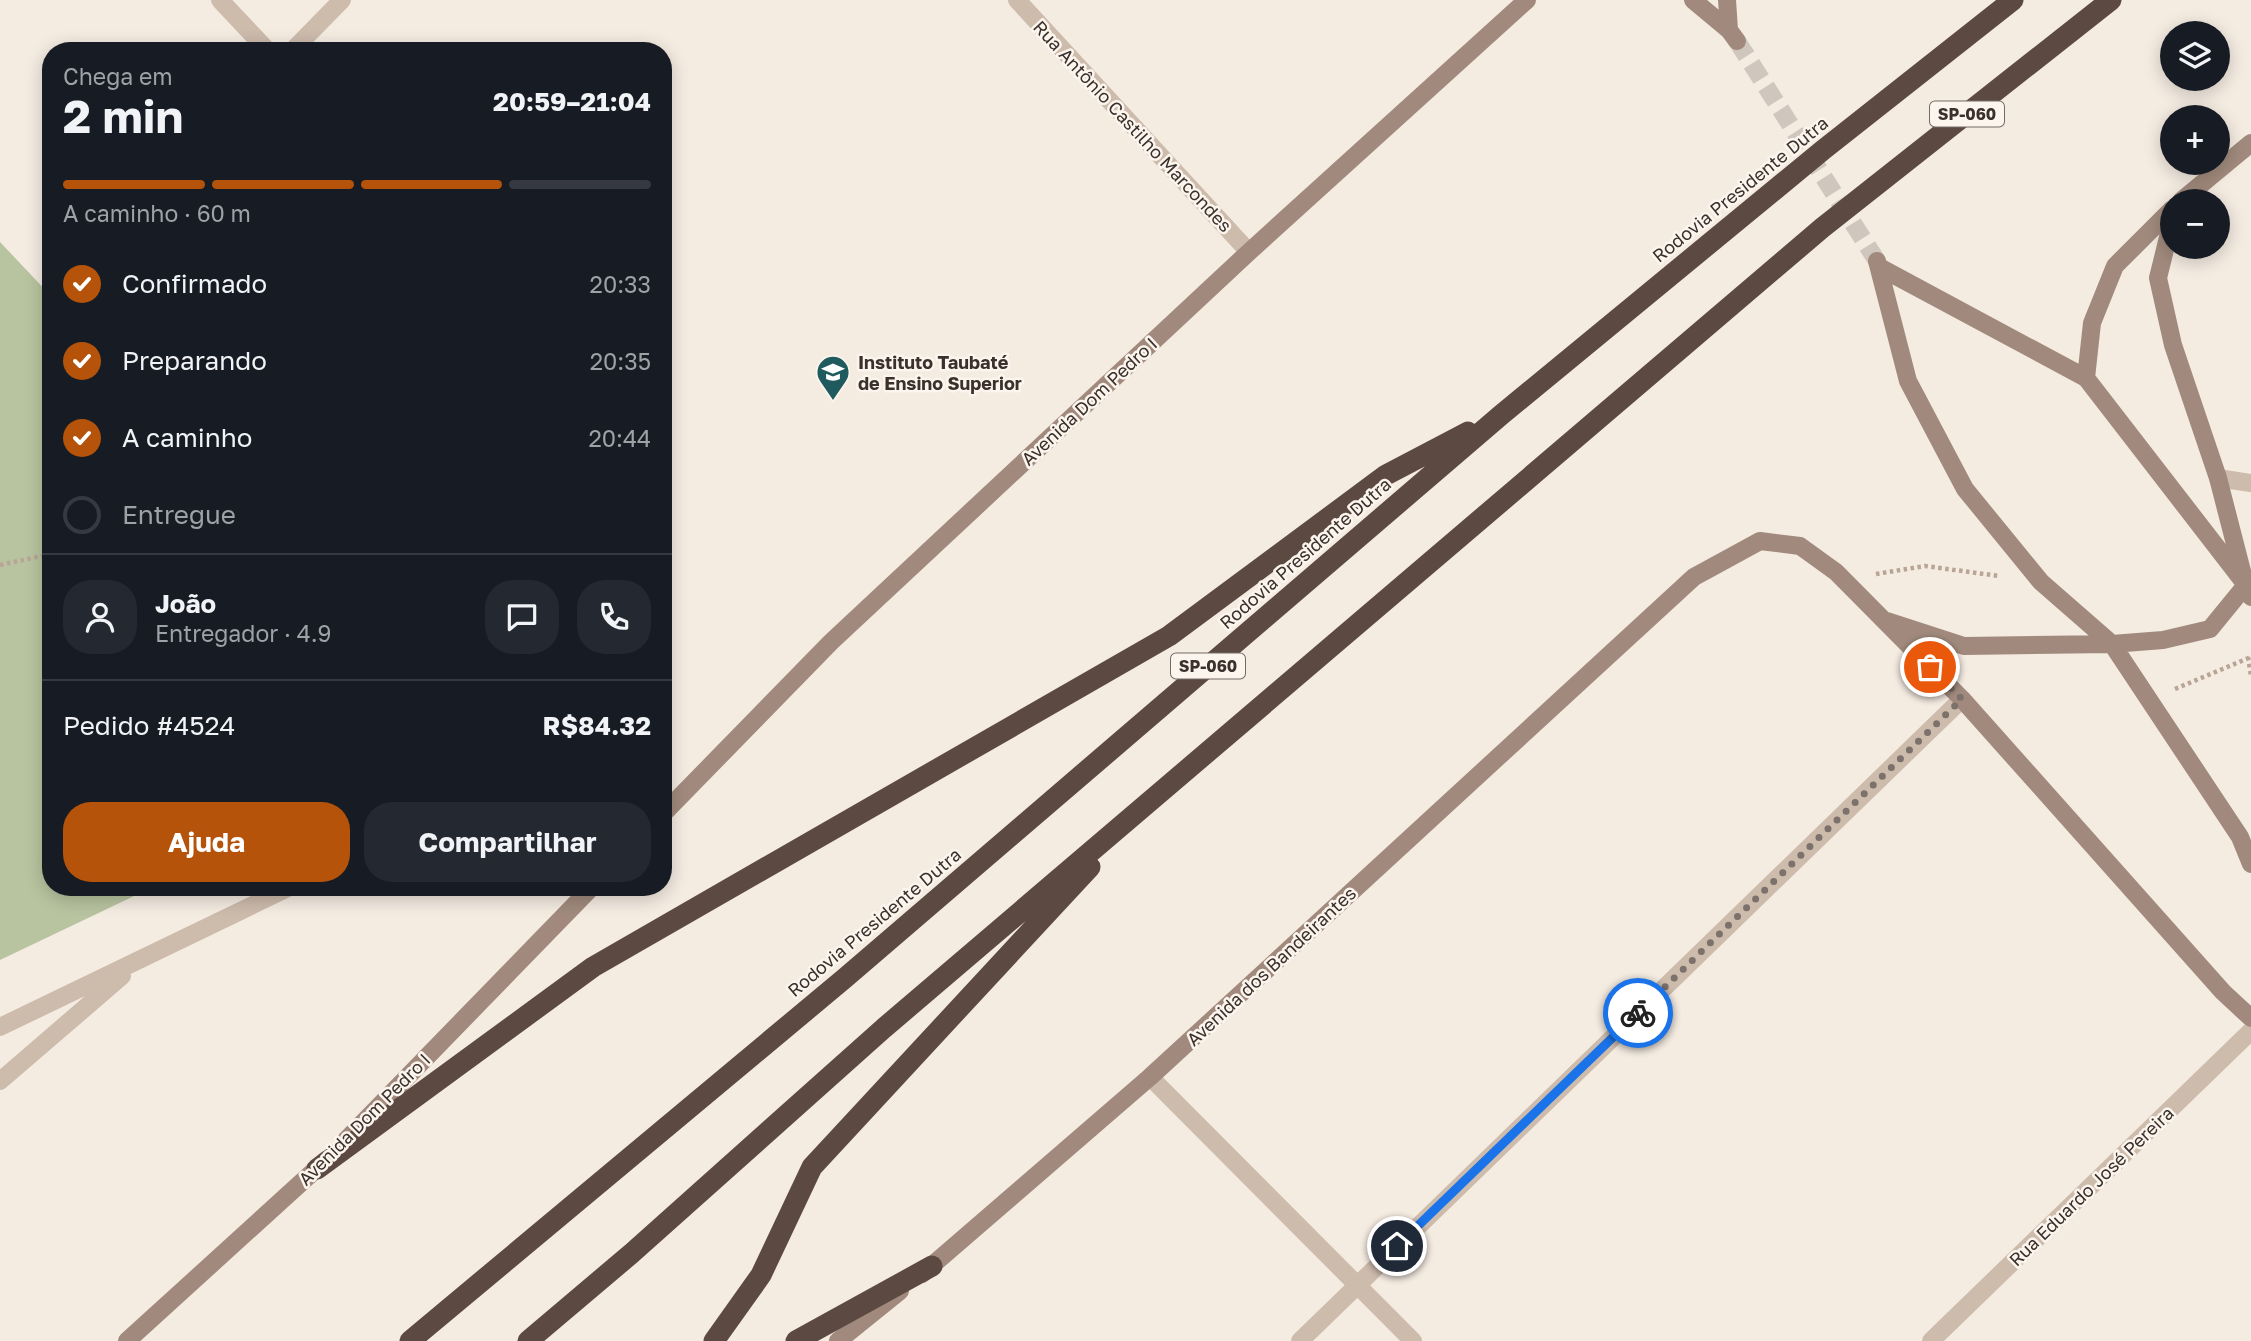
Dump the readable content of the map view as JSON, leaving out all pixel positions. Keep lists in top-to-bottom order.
{
  "streets": {
    "highway": ["SP-060", "Rodovia Presidente Dutra"],
    "main road": ["Avenida Dom Pedro I", "Avenida dos Bandeirantes"],
    "street": ["Rua Antônio Castilho Marcondes", "Rua Eduardo José Pereira"]
  },
  "crossings": [
    ["Rua Antônio Castilho Marcondes", "Avenida Dom Pedro I"]
  ],
  "places": {
    "school or university": ["Instituto Taubaté de Ensino Superior"]
  },
  "page": {
    "map_buttons": ["+", "−"],
    "heading": ["2 min", "Chega em", "20:59–21:04"],
    "panel": [
      "João",
      "Entregador · 4.9",
      "Pedido #4524",
      "R$84.32"
    ],
    "bar": "A caminho · 60 m",
    "list": [
      ["Confirmado", "20:33"],
      ["Preparando", "20:35"],
      ["A caminho", "20:44"],
      "Entregue"
    ],
    "buttons": ["Ajuda", "Compartilhar"]
  }
}
